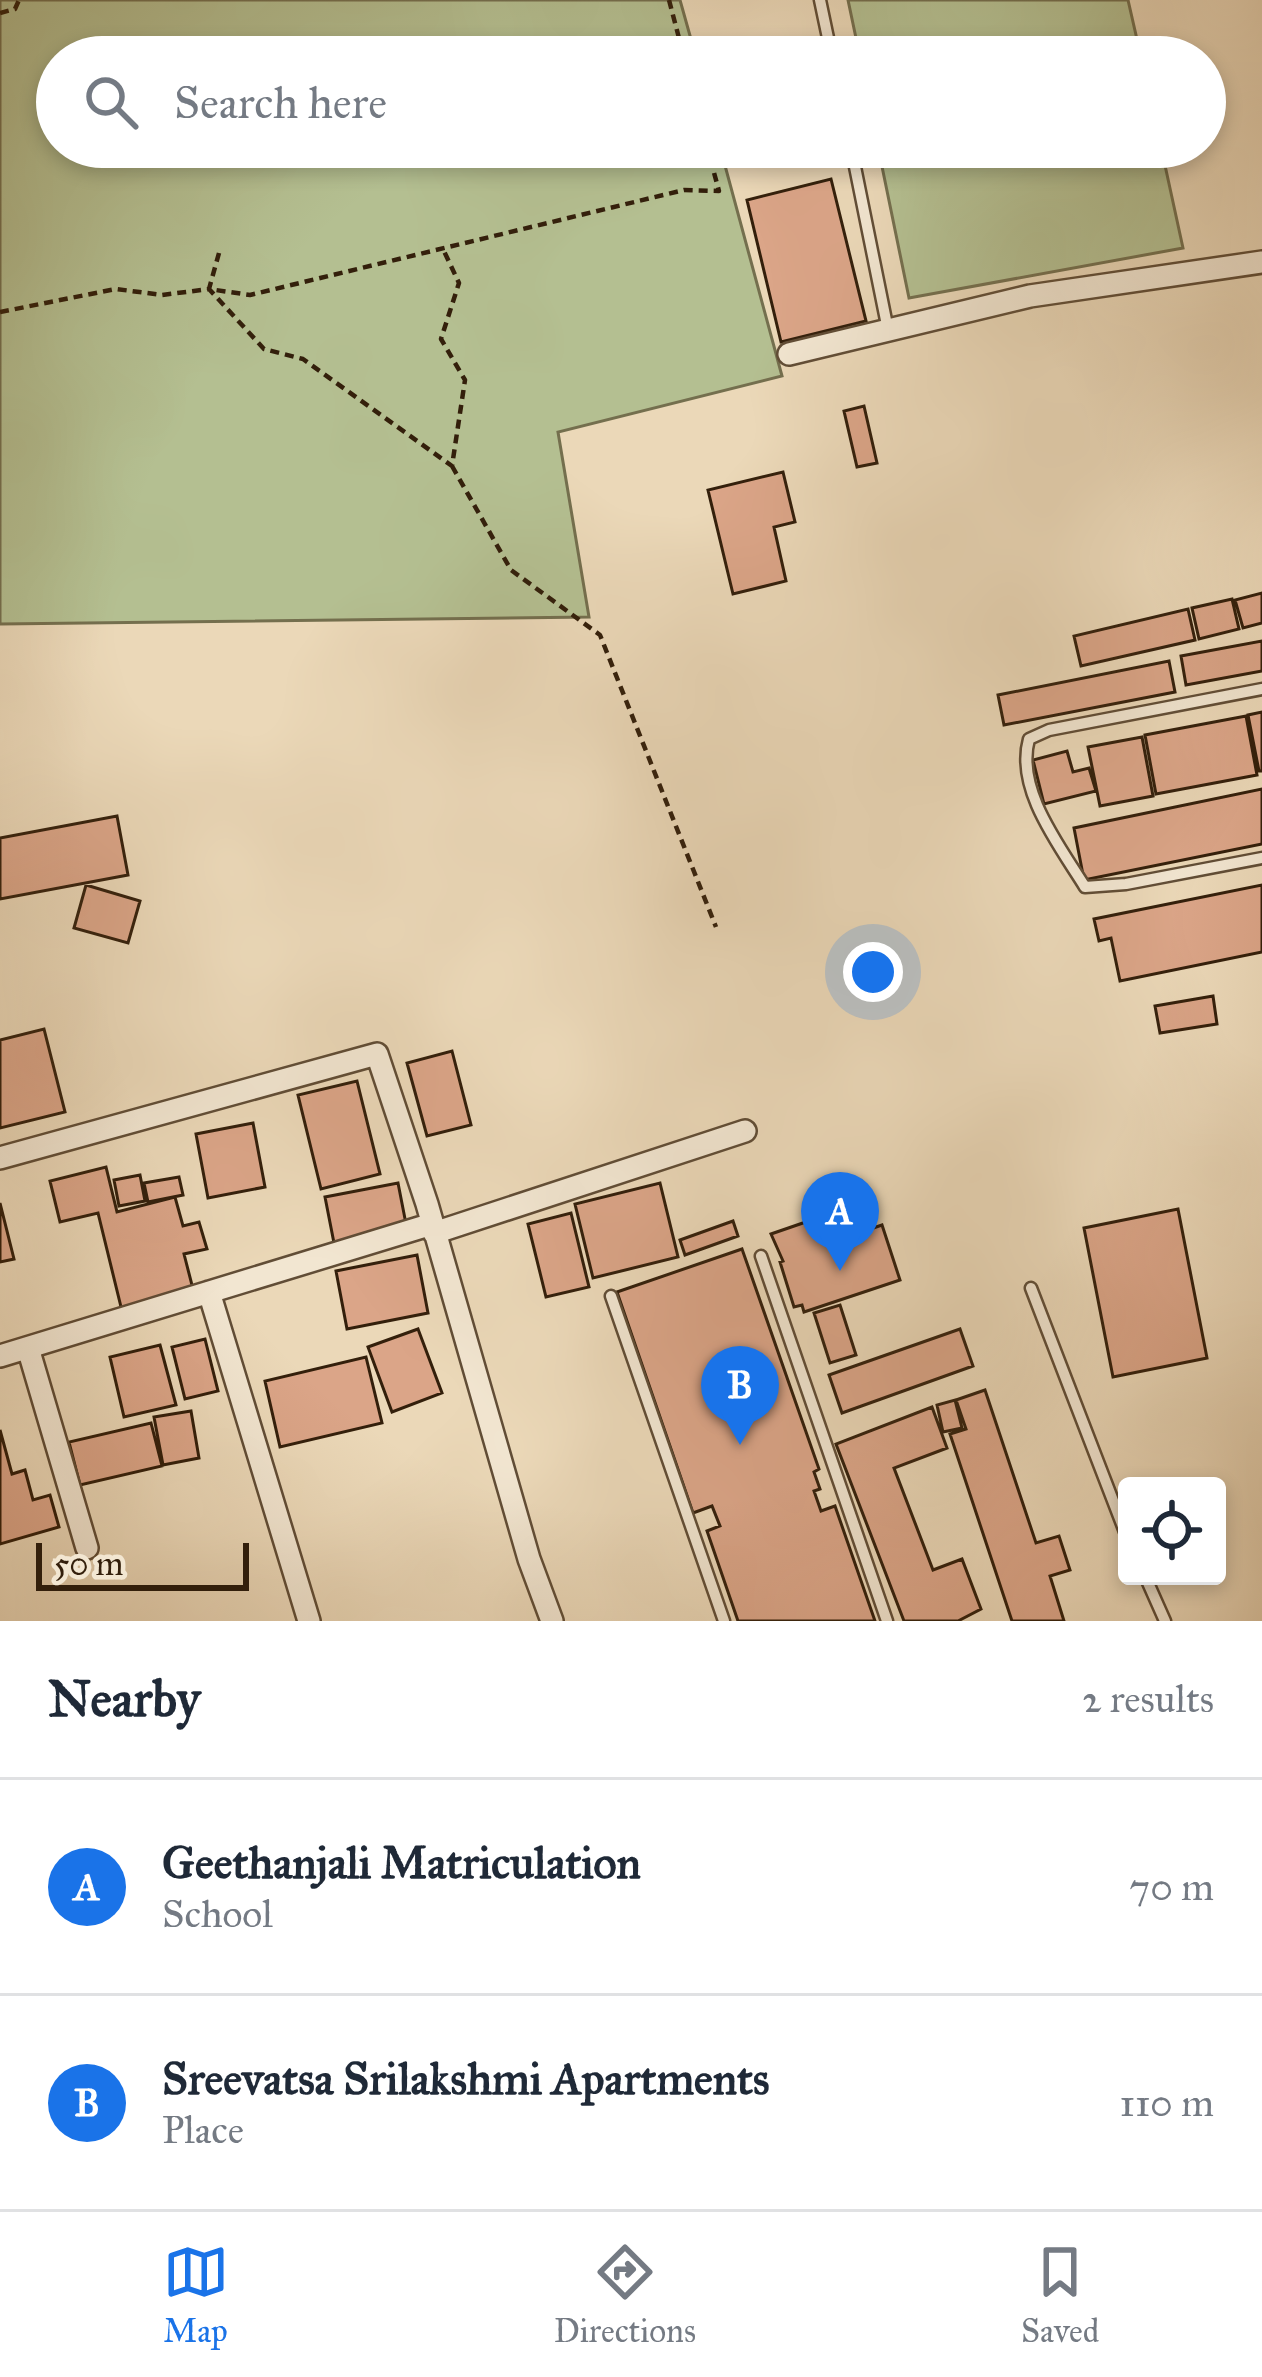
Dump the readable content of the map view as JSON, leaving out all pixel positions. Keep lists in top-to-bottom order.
{
  "scale_bar": "50 m",
  "page": {
    "search": "Search here",
    "pins": ["A", "B"],
    "scale": "50 m",
    "heading": ["Nearby", "2 results"],
    "list": [
      {
        "mark": "A",
        "name": "Geethanjali Matriculation",
        "note": "School",
        "value": "70 m"
      },
      {
        "mark": "B",
        "name": "Sreevatsa Srilakshmi Apartments",
        "note": "Place",
        "value": "110 m"
      }
    ],
    "nav": ["Map", "Directions", "Saved"]
  }
}
